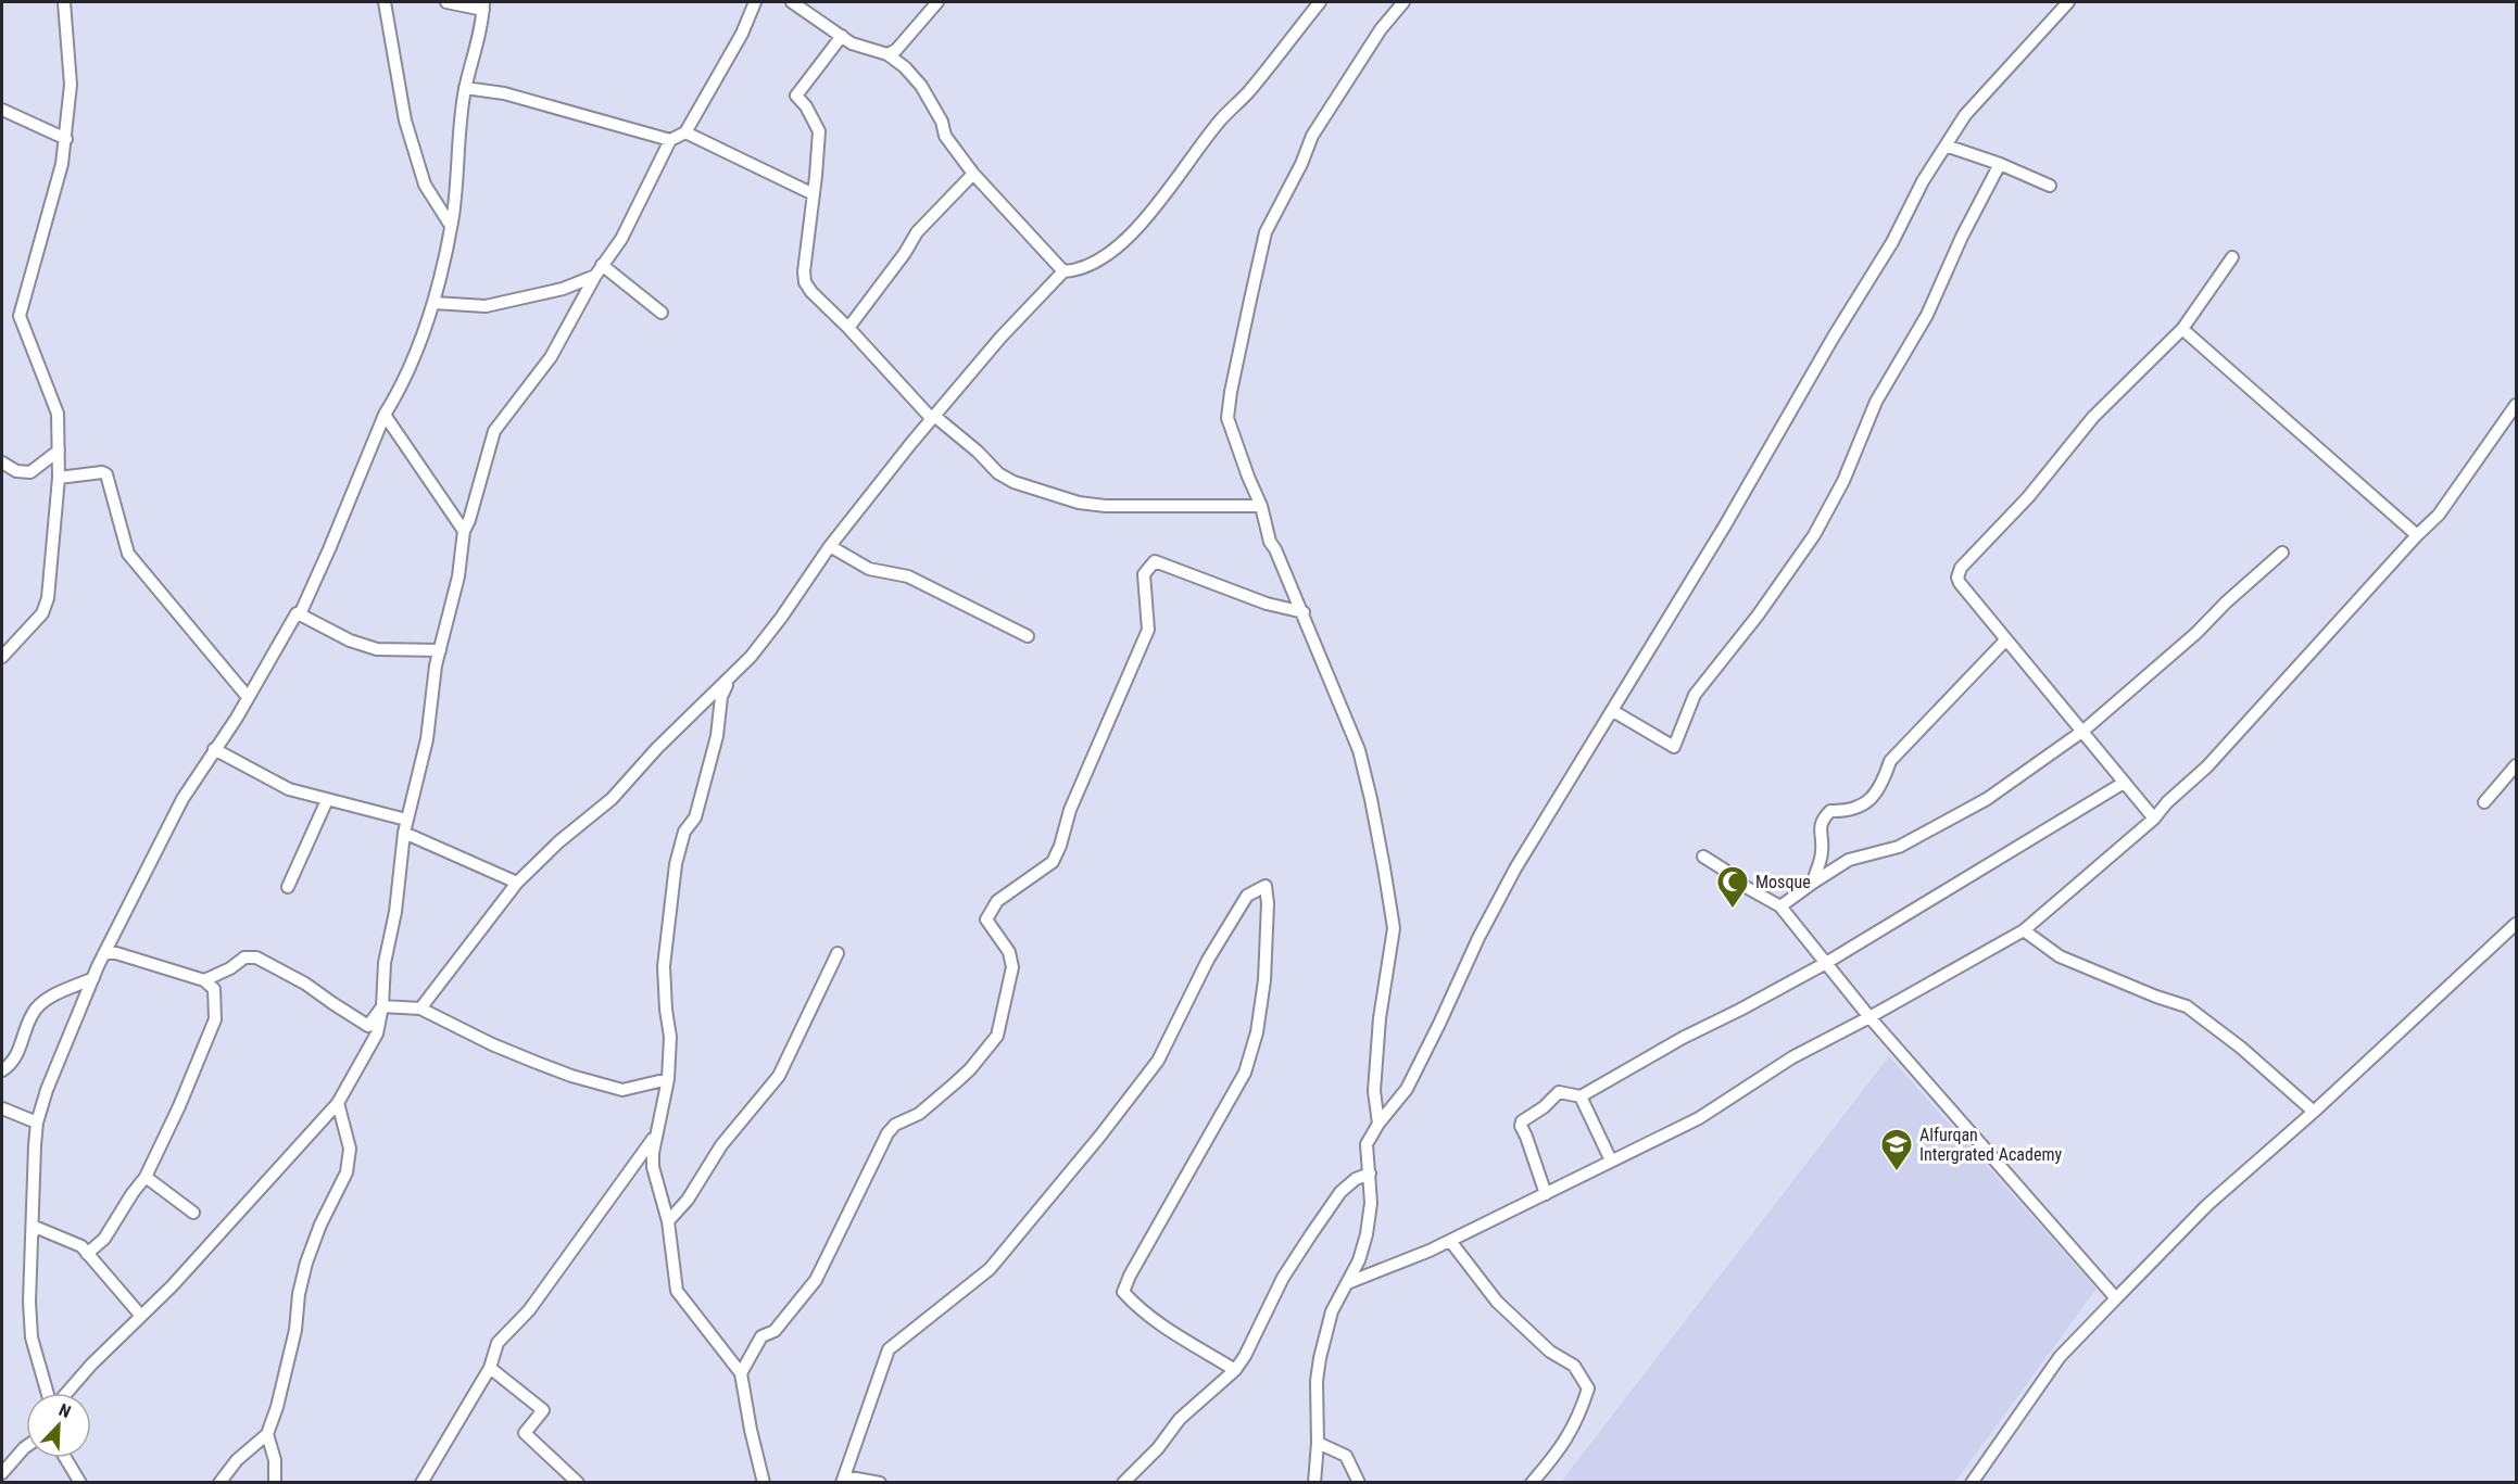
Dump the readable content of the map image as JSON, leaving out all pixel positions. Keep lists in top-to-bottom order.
{
  "places": {
    "mosque": ["Mosque"],
    "school or university": ["Alfurqan Intergrated Academy"]
  },
  "north": "top right"
}
